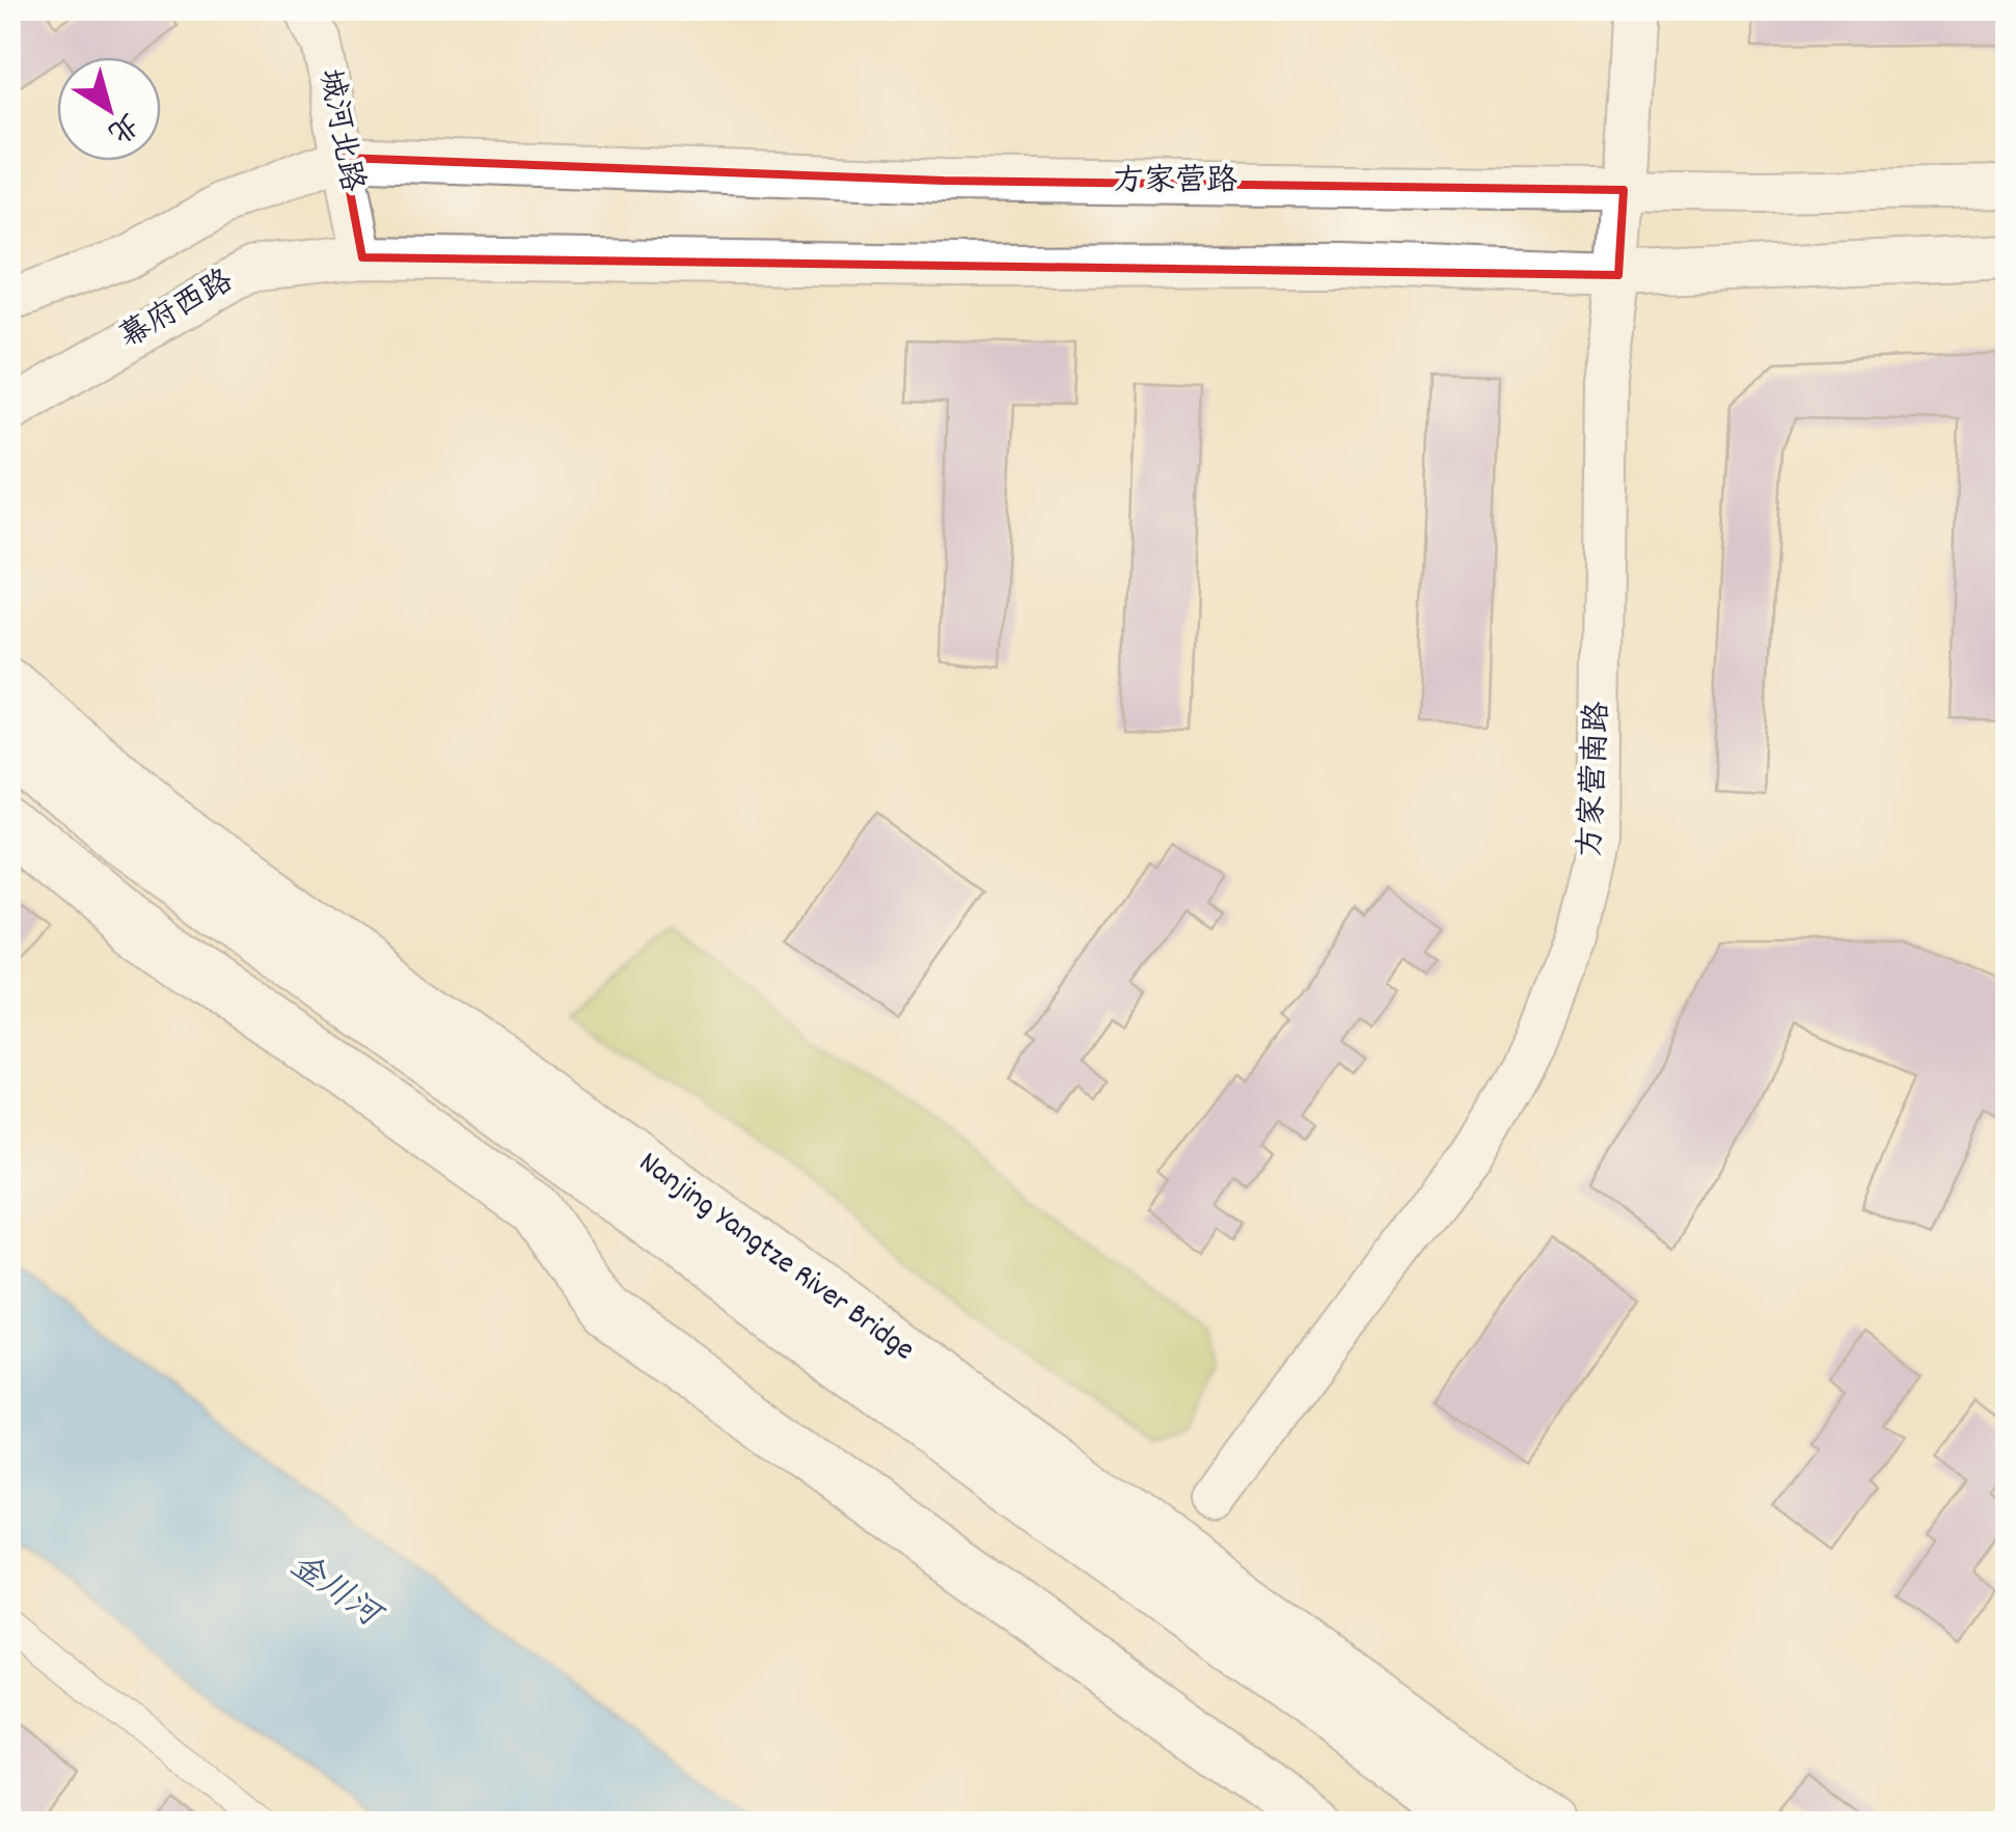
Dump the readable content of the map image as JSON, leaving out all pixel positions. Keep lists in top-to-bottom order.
{
  "streets": {
    "highway": ["Nanjing Yangtze River Bridge"],
    "main road": [
      "城河北路",
      "方家营路",
      "幕府西路",
      "方家营南路"
    ]
  },
  "crossings": [
    ["城河北路", "方家营路"],
    ["城河北路", "幕府西路"],
    ["方家营路", "方家营南路"]
  ],
  "water": ["金川河"],
  "north": "bottom right"
}
